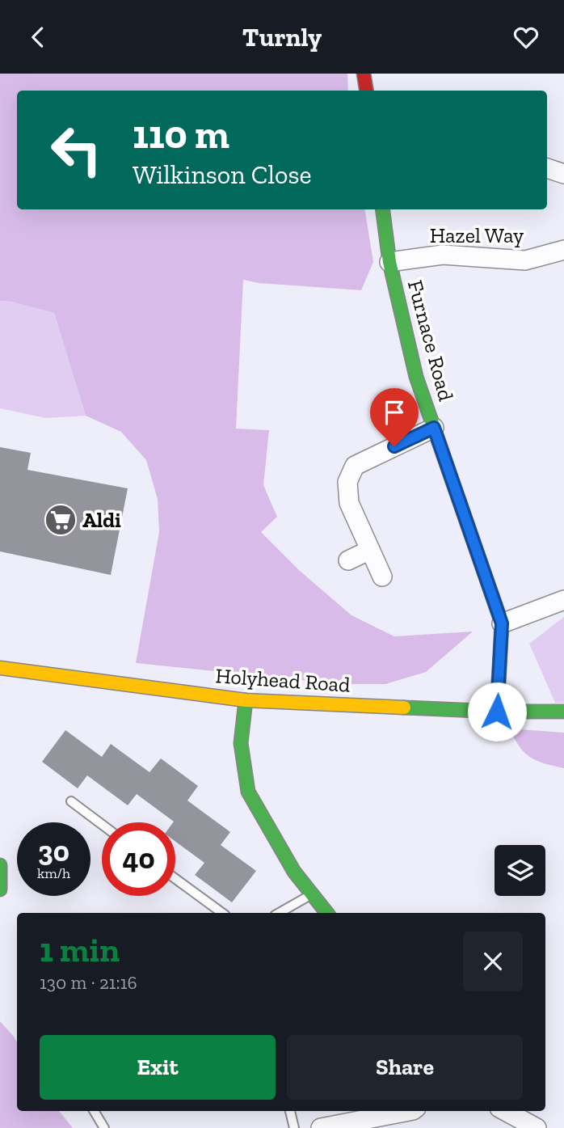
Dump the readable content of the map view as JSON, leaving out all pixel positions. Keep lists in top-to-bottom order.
{
  "streets": {
    "main road": ["Furnace Road", "Holyhead Road"],
    "street": ["Hazel Way"]
  },
  "crossings": [
    ["Hazel Way", "Furnace Road"],
    ["Furnace Road", "Holyhead Road"]
  ],
  "places": {
    "supermarket": ["Aldi"]
  },
  "page": {
    "header": "Turnly",
    "turn": ["110 m", "Wilkinson Close"],
    "speed": "30 km/h",
    "limit": "40",
    "heading": ["1 min", "130 m · 21:16"],
    "buttons": ["Exit", "Share"]
  }
}
